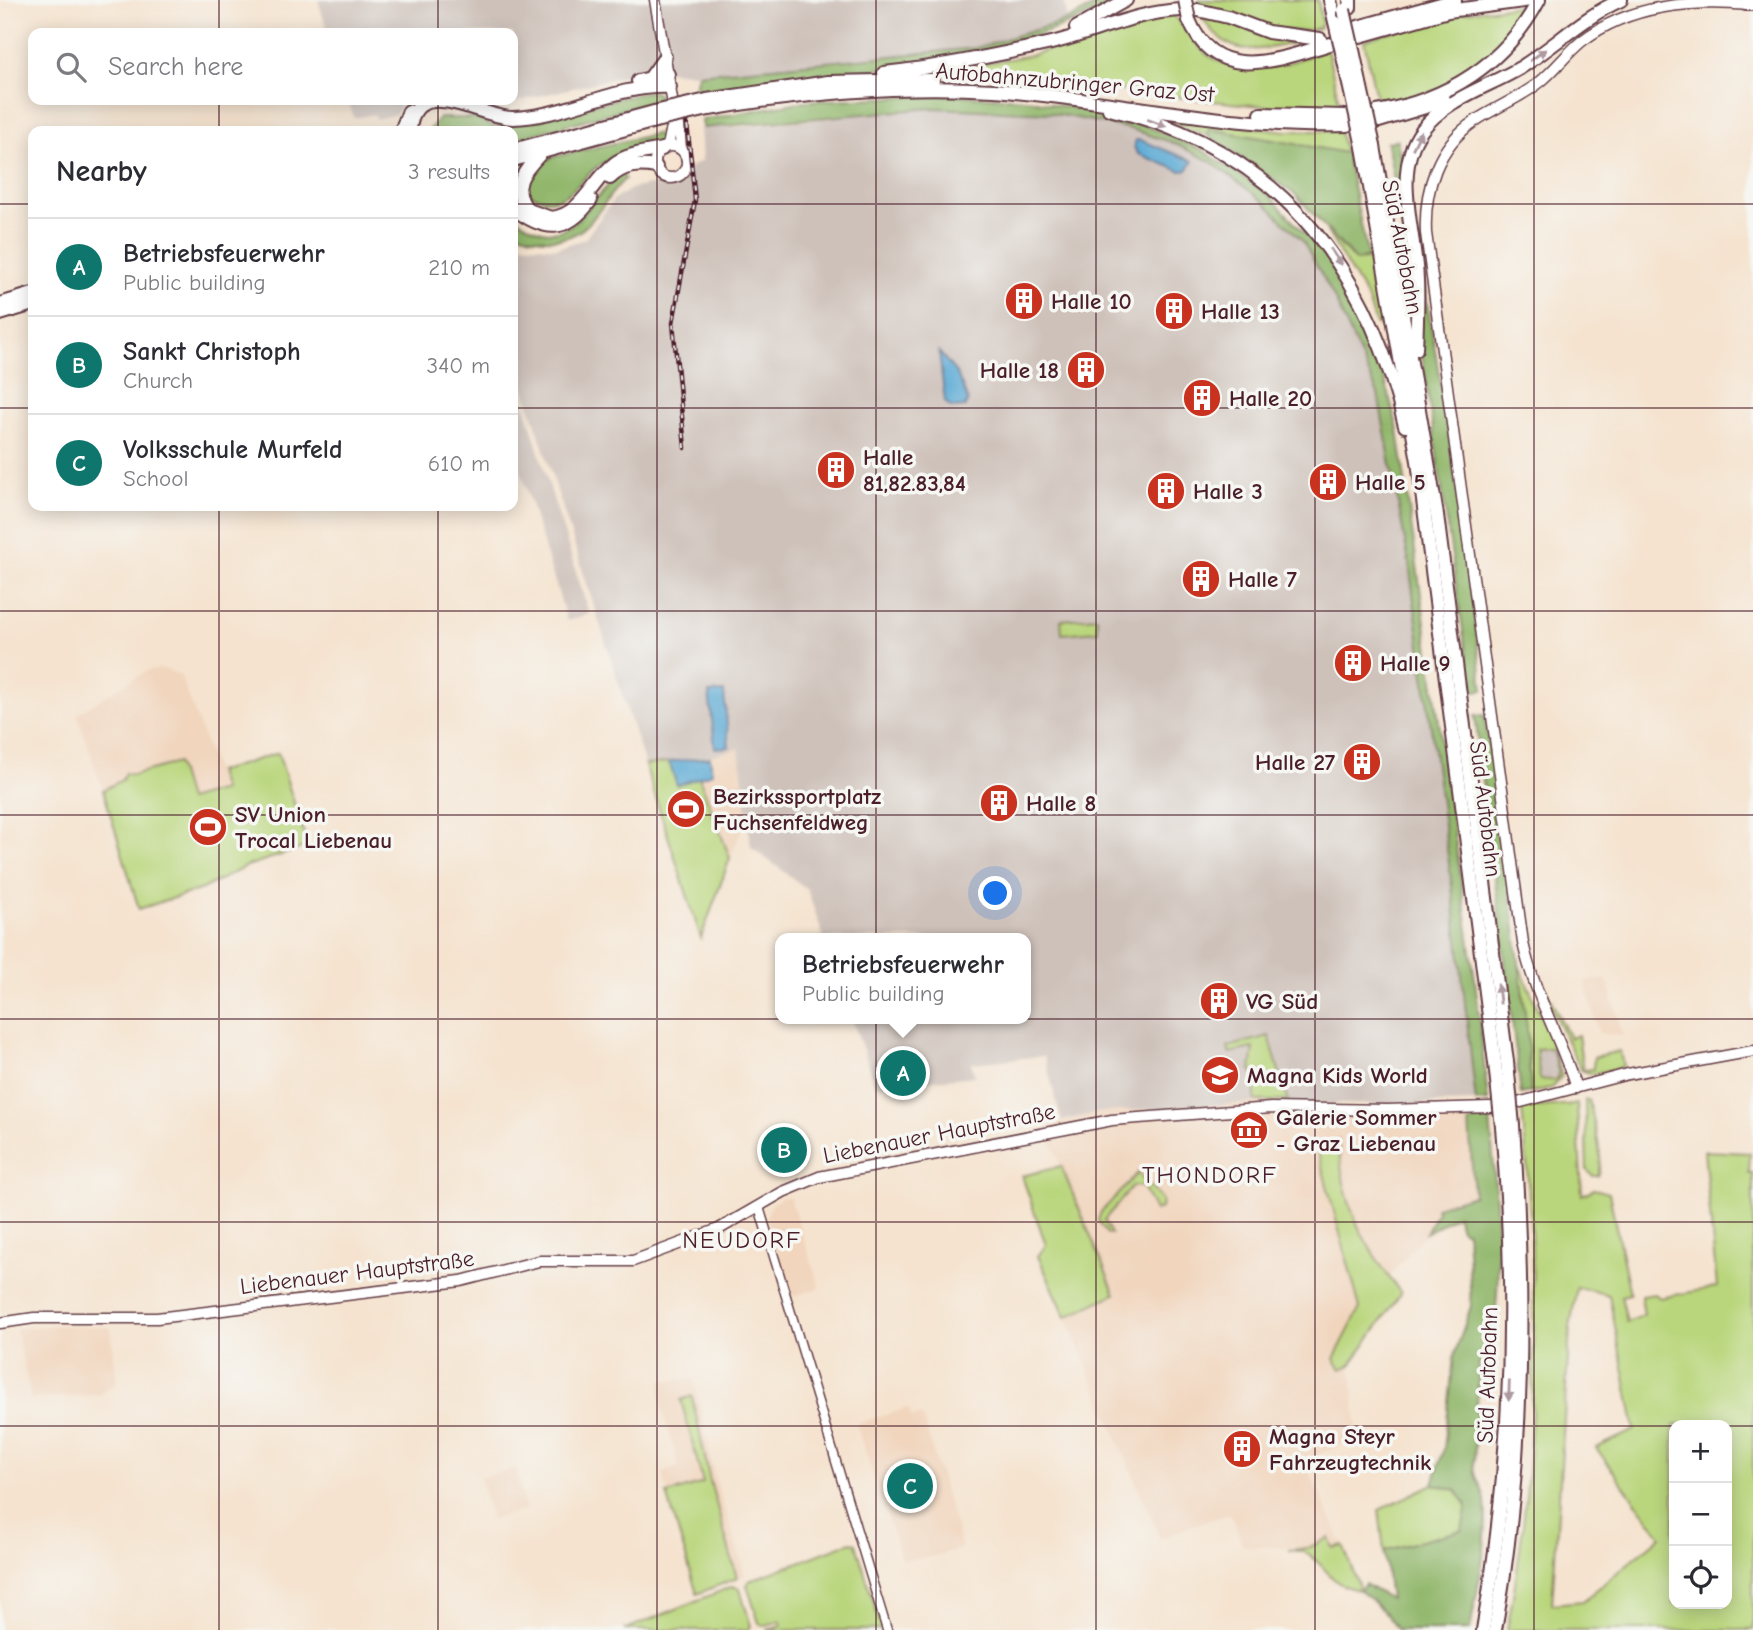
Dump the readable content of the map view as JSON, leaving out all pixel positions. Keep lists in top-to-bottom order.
{
  "streets": {
    "highway": ["Autobahnzubringer Graz Ost", "Süd Autobahn"],
    "main road": ["Liebenauer Hauptstraße"]
  },
  "districts": ["THONDORF", "NEUDORF"],
  "places": {
    "building": [
      "Halle 10",
      "Halle 13",
      "Halle 18",
      "Halle 20",
      "Halle 81,82.83,84",
      "Halle 5",
      "Halle 3",
      "Halle 7",
      "Halle 9",
      "Halle 27",
      "Halle 8",
      "VG Süd",
      "Magna Steyr Fahrzeugtechnik"
    ],
    "sports": ["Bezirkssportplatz Fuchsenfeldweg", "SV Union Trocal Liebenau"],
    "school or university": ["Magna Kids World"],
    "museum": ["Galerie Sommer - Graz Liebenau"]
  },
  "page": {
    "search": "Search here",
    "heading": ["Nearby", "3 results"],
    "list": [
      {
        "mark": "A",
        "name": "Betriebsfeuerwehr",
        "note": "Public building",
        "value": "210 m"
      },
      {
        "mark": "B",
        "name": "Sankt Christoph",
        "note": "Church",
        "value": "340 m"
      },
      {
        "mark": "C",
        "name": "Volksschule Murfeld",
        "note": "School",
        "value": "610 m"
      }
    ],
    "popup": ["Betriebsfeuerwehr", "Public building"],
    "pins": ["A", "B", "C"],
    "map_buttons": ["+", "−"]
  }
}
